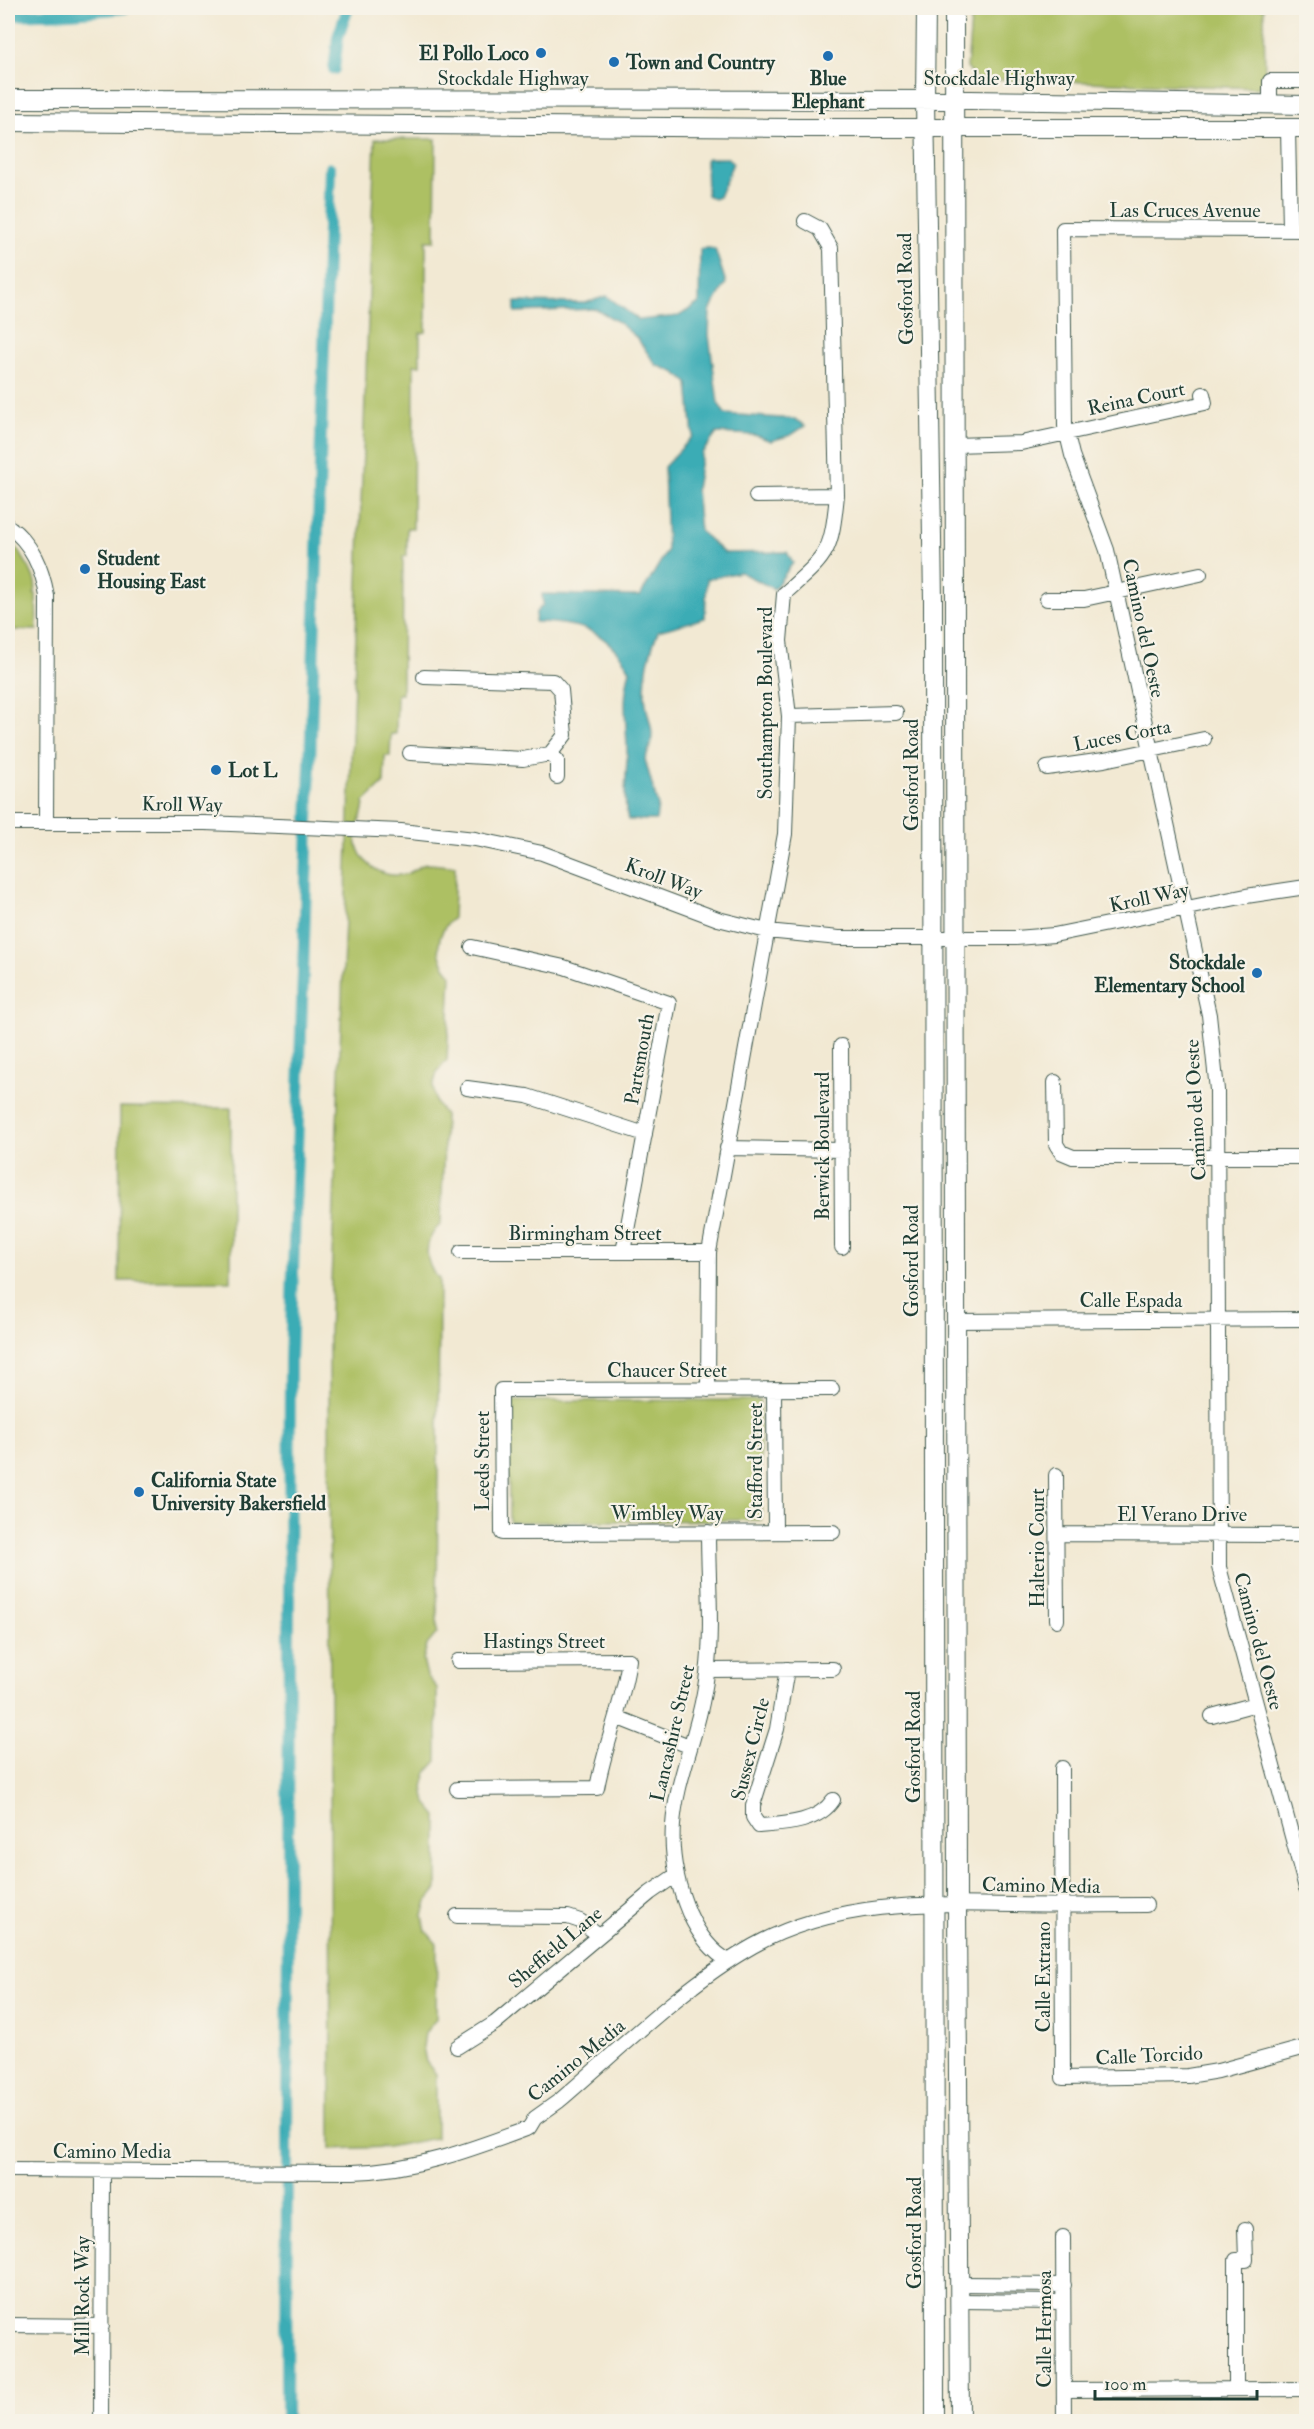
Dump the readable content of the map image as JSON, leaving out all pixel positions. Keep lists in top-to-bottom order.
{
  "streets": {
    "main road": ["Stockdale Highway", "Gosford Road"],
    "street": [
      "Las Cruces Avenue",
      "Reina Court",
      "Camino del Oeste",
      "Southampton Boulevard",
      "Luces Corta",
      "Kroll Way",
      "Partsmouth",
      "Berwick Boulevard",
      "Birmingham Street",
      "Calle Espada",
      "Chaucer Street",
      "Leeds Street",
      "Stafford Street",
      "Wimbley Way",
      "El Verano Drive",
      "Halterio Court",
      "Hastings Street",
      "Lancashire Street",
      "Sussex Circle",
      "Camino Media",
      "Sheffield Lane",
      "Calle Extrano",
      "Calle Torcido",
      "Mill Rock Way",
      "Calle Hermosa"
    ]
  },
  "crossings": [
    ["Stockdale Highway", "Gosford Road"],
    ["Las Cruces Avenue", "Camino del Oeste"],
    ["Gosford Road", "Kroll Way"],
    ["Gosford Road", "Camino Media"],
    ["Reina Court", "Camino del Oeste"],
    ["Camino del Oeste", "Luces Corta"],
    ["Camino del Oeste", "Kroll Way"],
    ["Camino del Oeste", "Calle Espada"],
    ["Camino del Oeste", "El Verano Drive"],
    ["Southampton Boulevard", "Kroll Way"],
    ["Southampton Boulevard", "Birmingham Street"],
    ["Southampton Boulevard", "Chaucer Street"],
    ["Partsmouth", "Birmingham Street"],
    ["Chaucer Street", "Leeds Street"],
    ["Chaucer Street", "Stafford Street"],
    ["Leeds Street", "Wimbley Way"],
    ["Stafford Street", "Wimbley Way"],
    ["Wimbley Way", "Lancashire Street"],
    ["El Verano Drive", "Halterio Court"],
    ["Lancashire Street", "Camino Media"],
    ["Lancashire Street", "Sheffield Lane"],
    ["Camino Media", "Calle Extrano"],
    ["Camino Media", "Mill Rock Way"],
    ["Calle Extrano", "Calle Torcido"]
  ],
  "places": [
    "El Pollo Loco",
    "Blue Elephant",
    "Town and Country",
    "Student Housing East",
    "Lot L",
    "Stockdale Elementary School",
    "California State University Bakersfield"
  ],
  "scale_bar": "100 m"
}
